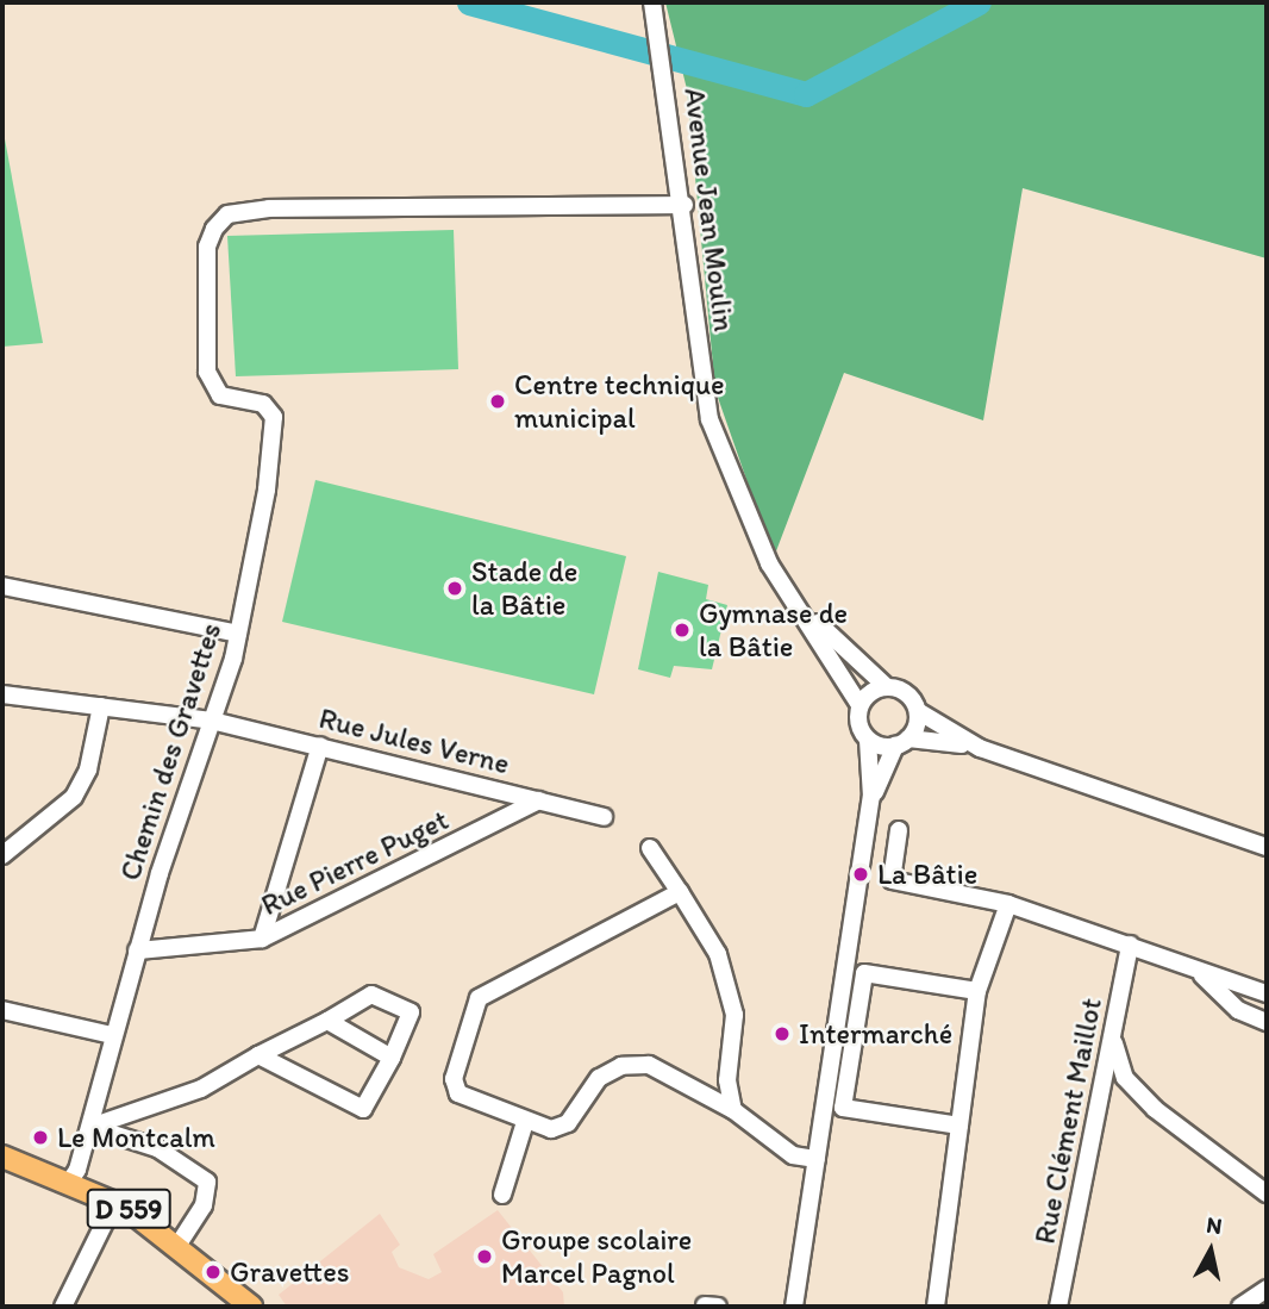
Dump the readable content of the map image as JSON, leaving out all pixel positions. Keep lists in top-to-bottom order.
{
  "streets": {
    "main road": ["D 559"],
    "street": [
      "Avenue Jean Moulin",
      "Rue Jules Verne",
      "Chemin des Gravettes",
      "Rue Pierre Puget",
      "Rue Clément Maillot"
    ]
  },
  "crossings": [
    ["Avenue Jean Moulin", "Chemin des Gravettes"],
    ["Rue Jules Verne", "Chemin des Gravettes"],
    ["Rue Jules Verne", "Rue Pierre Puget"],
    ["Chemin des Gravettes", "Rue Pierre Puget"],
    ["Chemin des Gravettes", "D 559"]
  ],
  "places": [
    "Centre technique municipal",
    "Stade de la Bâtie",
    "Gymnase de la Bâtie",
    "La Bâtie",
    "Intermarché",
    "Le Montcalm",
    "Groupe scolaire Marcel Pagnol",
    "Gravettes"
  ],
  "north": "top"
}
